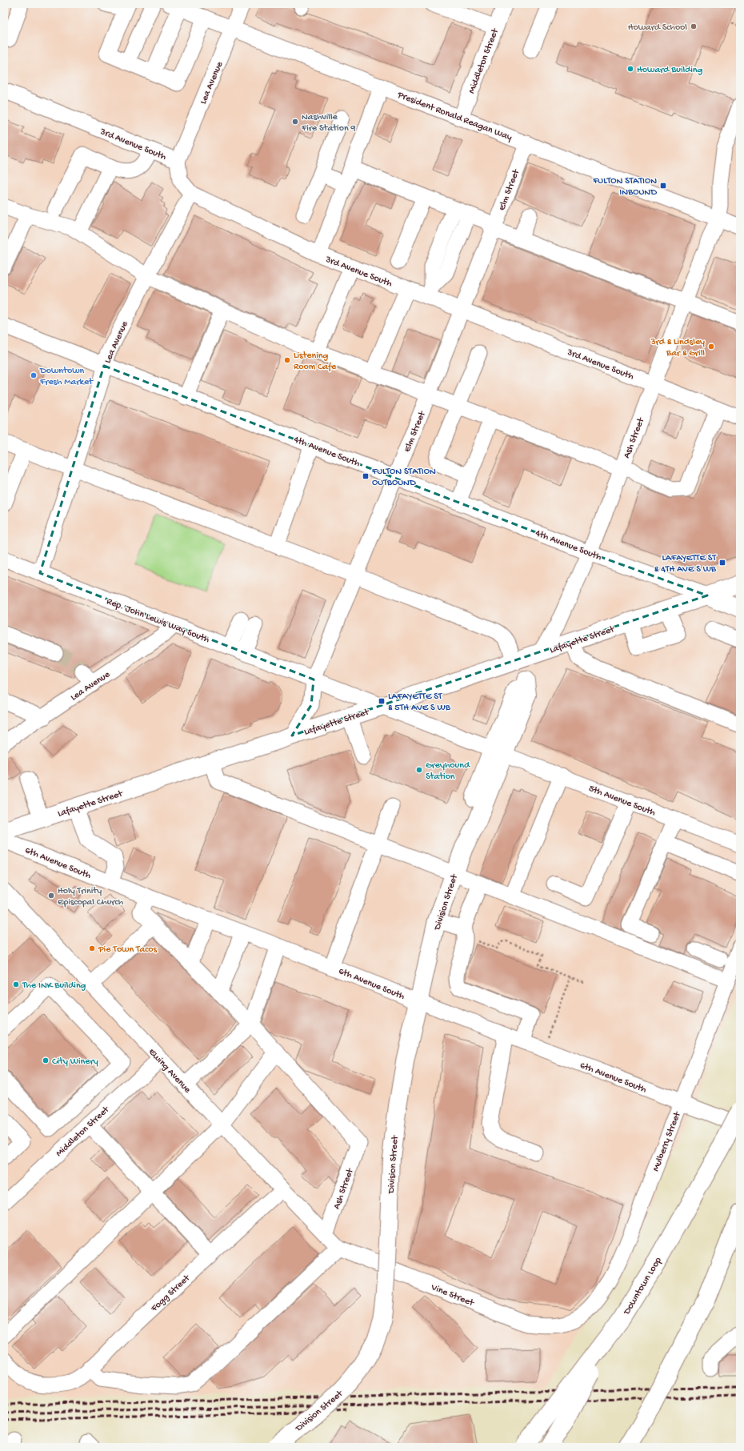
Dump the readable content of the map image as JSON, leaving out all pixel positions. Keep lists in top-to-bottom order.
{
  "streets": {
    "main road": [
      "4th Avenue South",
      "Lafayette Street",
      "Division Street",
      "Downtown Loop"
    ],
    "street": [
      "Middleton Street",
      "Lea Avenue",
      "President Ronald Reagan Way",
      "3rd Avenue South",
      "Elm Street",
      "Ash Street",
      "Rep. John Lewis Way South",
      "5th Avenue South",
      "6th Avenue South",
      "Ewing Avenue",
      "Mulberry Street",
      "Fogg Street",
      "Vine Street"
    ]
  },
  "crossings": [
    ["Middleton Street", "President Ronald Reagan Way"],
    ["Middleton Street", "Ewing Avenue"],
    ["Lea Avenue", "President Ronald Reagan Way"],
    ["Lea Avenue", "3rd Avenue South"],
    ["Lea Avenue", "4th Avenue South"],
    ["Lea Avenue", "Rep. John Lewis Way South"],
    ["President Ronald Reagan Way", "Elm Street"],
    ["President Ronald Reagan Way", "Ash Street"],
    ["3rd Avenue South", "Elm Street"],
    ["3rd Avenue South", "Ash Street"],
    ["Elm Street", "4th Avenue South"],
    ["Elm Street", "Rep. John Lewis Way South"],
    ["Elm Street", "Lafayette Street"],
    ["Elm Street", "5th Avenue South"],
    ["Ash Street", "4th Avenue South"],
    ["Ash Street", "Lafayette Street"],
    ["Ash Street", "Division Street"],
    ["Ash Street", "Ewing Avenue"],
    ["4th Avenue South", "Lafayette Street"],
    ["Rep. John Lewis Way South", "5th Avenue South"],
    ["Lafayette Street", "5th Avenue South"],
    ["Lafayette Street", "Division Street"],
    ["5th Avenue South", "Division Street"],
    ["6th Avenue South", "Division Street"],
    ["6th Avenue South", "Mulberry Street"],
    ["Ewing Avenue", "Fogg Street"],
    ["Ewing Avenue", "Vine Street"],
    ["Mulberry Street", "Vine Street"]
  ],
  "places": {
    "other": [
      "Howard School",
      "Howard Building",
      "Nashville Fire Station 9",
      "3rd & Lindsley Bar & Grill",
      "Listening Room Cafe",
      "Downtown Fresh Market",
      "Greyhound Station",
      "Holy Trinity Episcopal Church",
      "Pie Town Tacos",
      "The INK Building",
      "City Winery"
    ],
    "transit": [
      "FULTON STATION INBOUND",
      "FULTON STATION OUTBOUND",
      "LAFAYETTE ST & 4TH AVE S WB",
      "LAFAYETTE ST & 5TH AVE S WB"
    ]
  }
}
